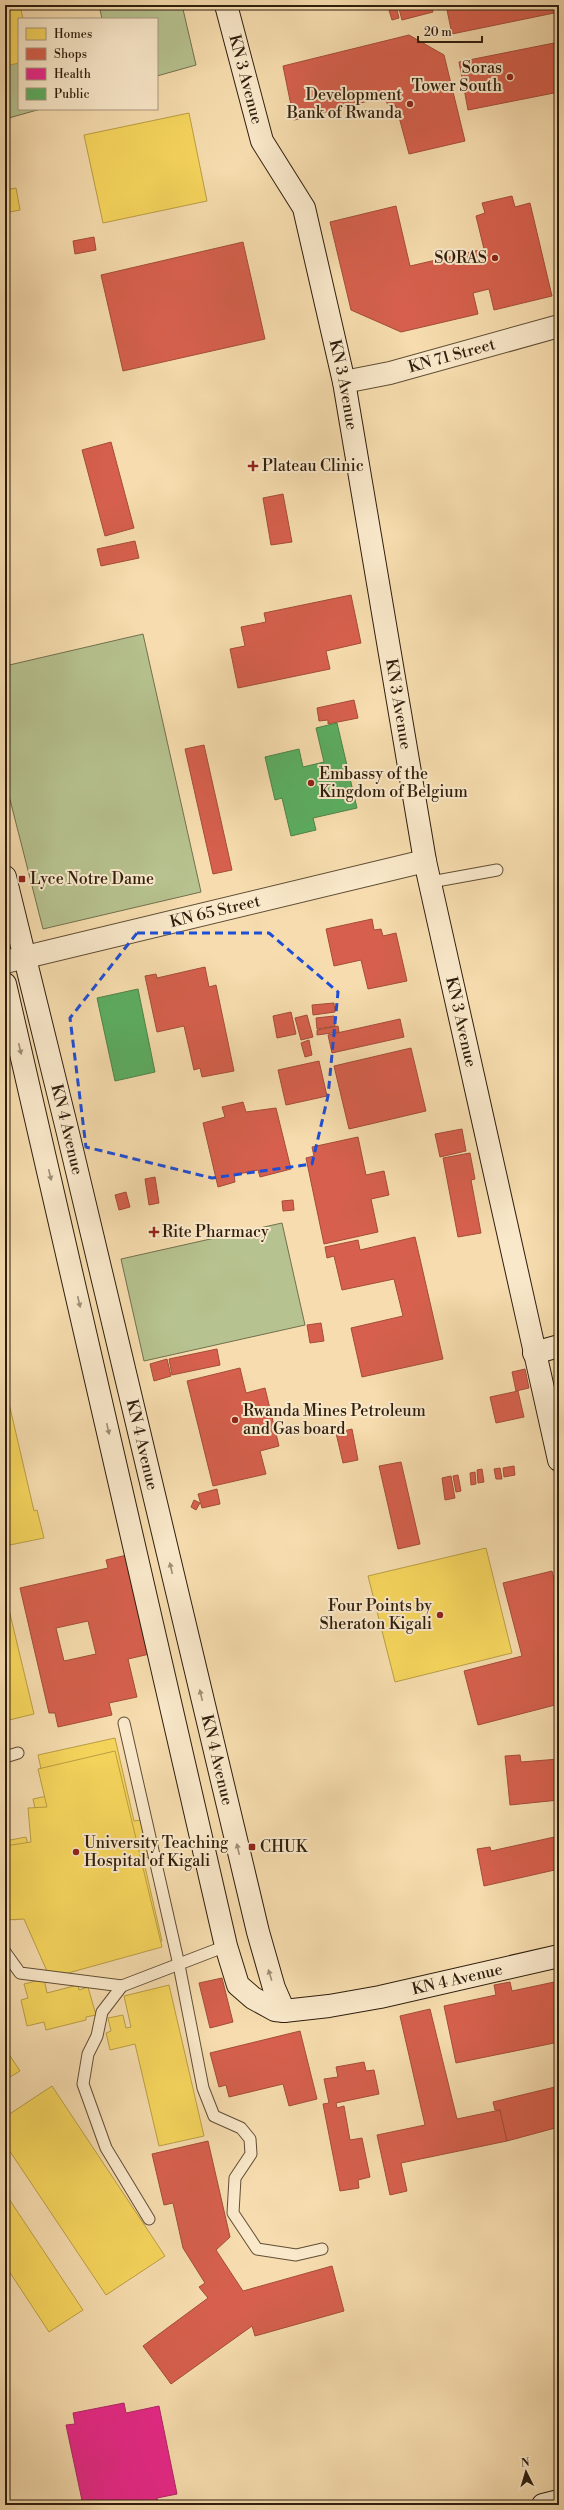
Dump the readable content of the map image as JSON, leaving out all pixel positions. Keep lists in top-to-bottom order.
{
  "streets": {
    "street": [
      "KN 3 Avenue",
      "KN 71 Street",
      "KN 65 Street",
      "KN 4 Avenue"
    ]
  },
  "crossings": [
    ["KN 3 Avenue", "KN 71 Street"],
    ["KN 3 Avenue", "KN 65 Street"],
    ["KN 65 Street", "KN 4 Avenue"]
  ],
  "places": {
    "other": [
      "Soras Tower South",
      "Development Bank of Rwanda",
      "SORAS",
      "Embassy of the Kingdom of Belgium",
      "Rwanda Mines Petroleum and Gas board",
      "Four Points by Sheraton Kigali",
      "University Teaching Hospital of Kigali"
    ],
    "health": ["Plateau Clinic", "Rite Pharmacy"],
    "transit": ["Lyce Notre Dame", "CHUK"]
  },
  "legend": [
    "Homes",
    "Shops",
    "Health",
    "Public"
  ],
  "scale_bar": "20 m",
  "north": "top"
}
